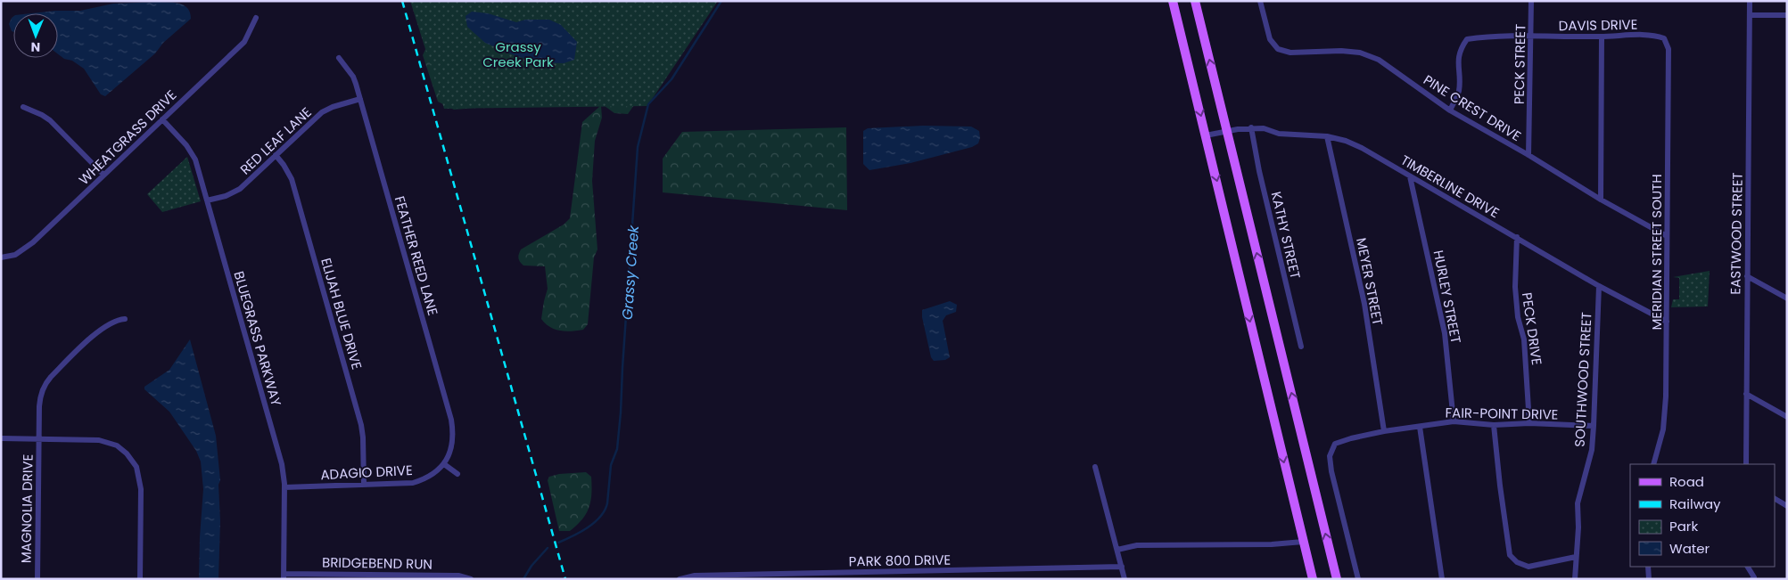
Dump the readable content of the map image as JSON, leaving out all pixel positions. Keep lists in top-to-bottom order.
{
  "streets": {
    "street": [
      "DAVIS DRIVE",
      "PECK STREET",
      "PINE CREST DRIVE",
      "WHEATGRASS DRIVE",
      "RED LEAF LANE",
      "TIMBERLINE DRIVE",
      "EASTWOOD STREET",
      "KATHY STREET",
      "MERIDIAN STREET SOUTH",
      "FEATHER REED LANE",
      "MEYER STREET",
      "HURLEY STREET",
      "ELIJAH BLUE DRIVE",
      "PECK DRIVE",
      "BLUEGRASS PARKWAY",
      "SOUTHWOOD STREET",
      "FAIR-POINT DRIVE",
      "ADAGIO DRIVE",
      "MAGNOLIA DRIVE",
      "PARK 800 DRIVE",
      "BRIDGEBEND RUN"
    ]
  },
  "crossings": [
    ["DAVIS DRIVE", "PECK STREET"],
    ["DAVIS DRIVE", "MERIDIAN STREET SOUTH"],
    ["PECK STREET", "PINE CREST DRIVE"],
    ["PINE CREST DRIVE", "MERIDIAN STREET SOUTH"],
    ["WHEATGRASS DRIVE", "BLUEGRASS PARKWAY"],
    ["RED LEAF LANE", "FEATHER REED LANE"],
    ["RED LEAF LANE", "ELIJAH BLUE DRIVE"],
    ["RED LEAF LANE", "BLUEGRASS PARKWAY"],
    ["TIMBERLINE DRIVE", "KATHY STREET"],
    ["TIMBERLINE DRIVE", "MERIDIAN STREET SOUTH"],
    ["TIMBERLINE DRIVE", "MEYER STREET"],
    ["TIMBERLINE DRIVE", "HURLEY STREET"],
    ["TIMBERLINE DRIVE", "PECK DRIVE"],
    ["TIMBERLINE DRIVE", "SOUTHWOOD STREET"],
    ["FEATHER REED LANE", "ADAGIO DRIVE"],
    ["MEYER STREET", "FAIR-POINT DRIVE"],
    ["HURLEY STREET", "FAIR-POINT DRIVE"],
    ["ELIJAH BLUE DRIVE", "ADAGIO DRIVE"],
    ["PECK DRIVE", "FAIR-POINT DRIVE"],
    ["BLUEGRASS PARKWAY", "ADAGIO DRIVE"],
    ["BLUEGRASS PARKWAY", "BRIDGEBEND RUN"],
    ["SOUTHWOOD STREET", "FAIR-POINT DRIVE"]
  ],
  "water": ["Grassy Creek"],
  "parks": ["Grassy Creek Park"],
  "legend": [
    "Road",
    "Railway",
    "Park",
    "Water"
  ],
  "north": "bottom"
}
